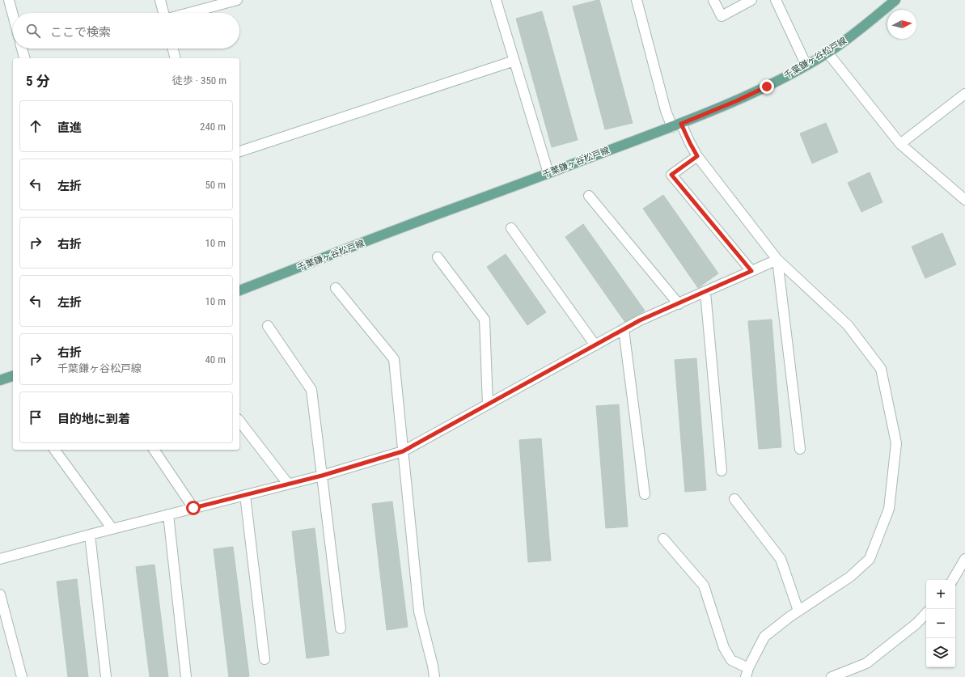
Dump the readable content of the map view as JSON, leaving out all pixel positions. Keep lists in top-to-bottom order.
{
  "streets": {
    "main road": ["千葉鎌ヶ谷松戸線"]
  },
  "north": "right",
  "page": {
    "search": "ここで検索",
    "heading": ["5 分", "徒歩 · 350 m"],
    "list": [
      ["直進", "240 m"],
      ["左折", "50 m"],
      ["右折", "10 m"],
      ["左折", "10 m"],
      ["右折", "千葉鎌ヶ谷松戸線", "40 m"],
      "目的地に到着"
    ],
    "map_buttons": ["+", "−"]
  }
}
